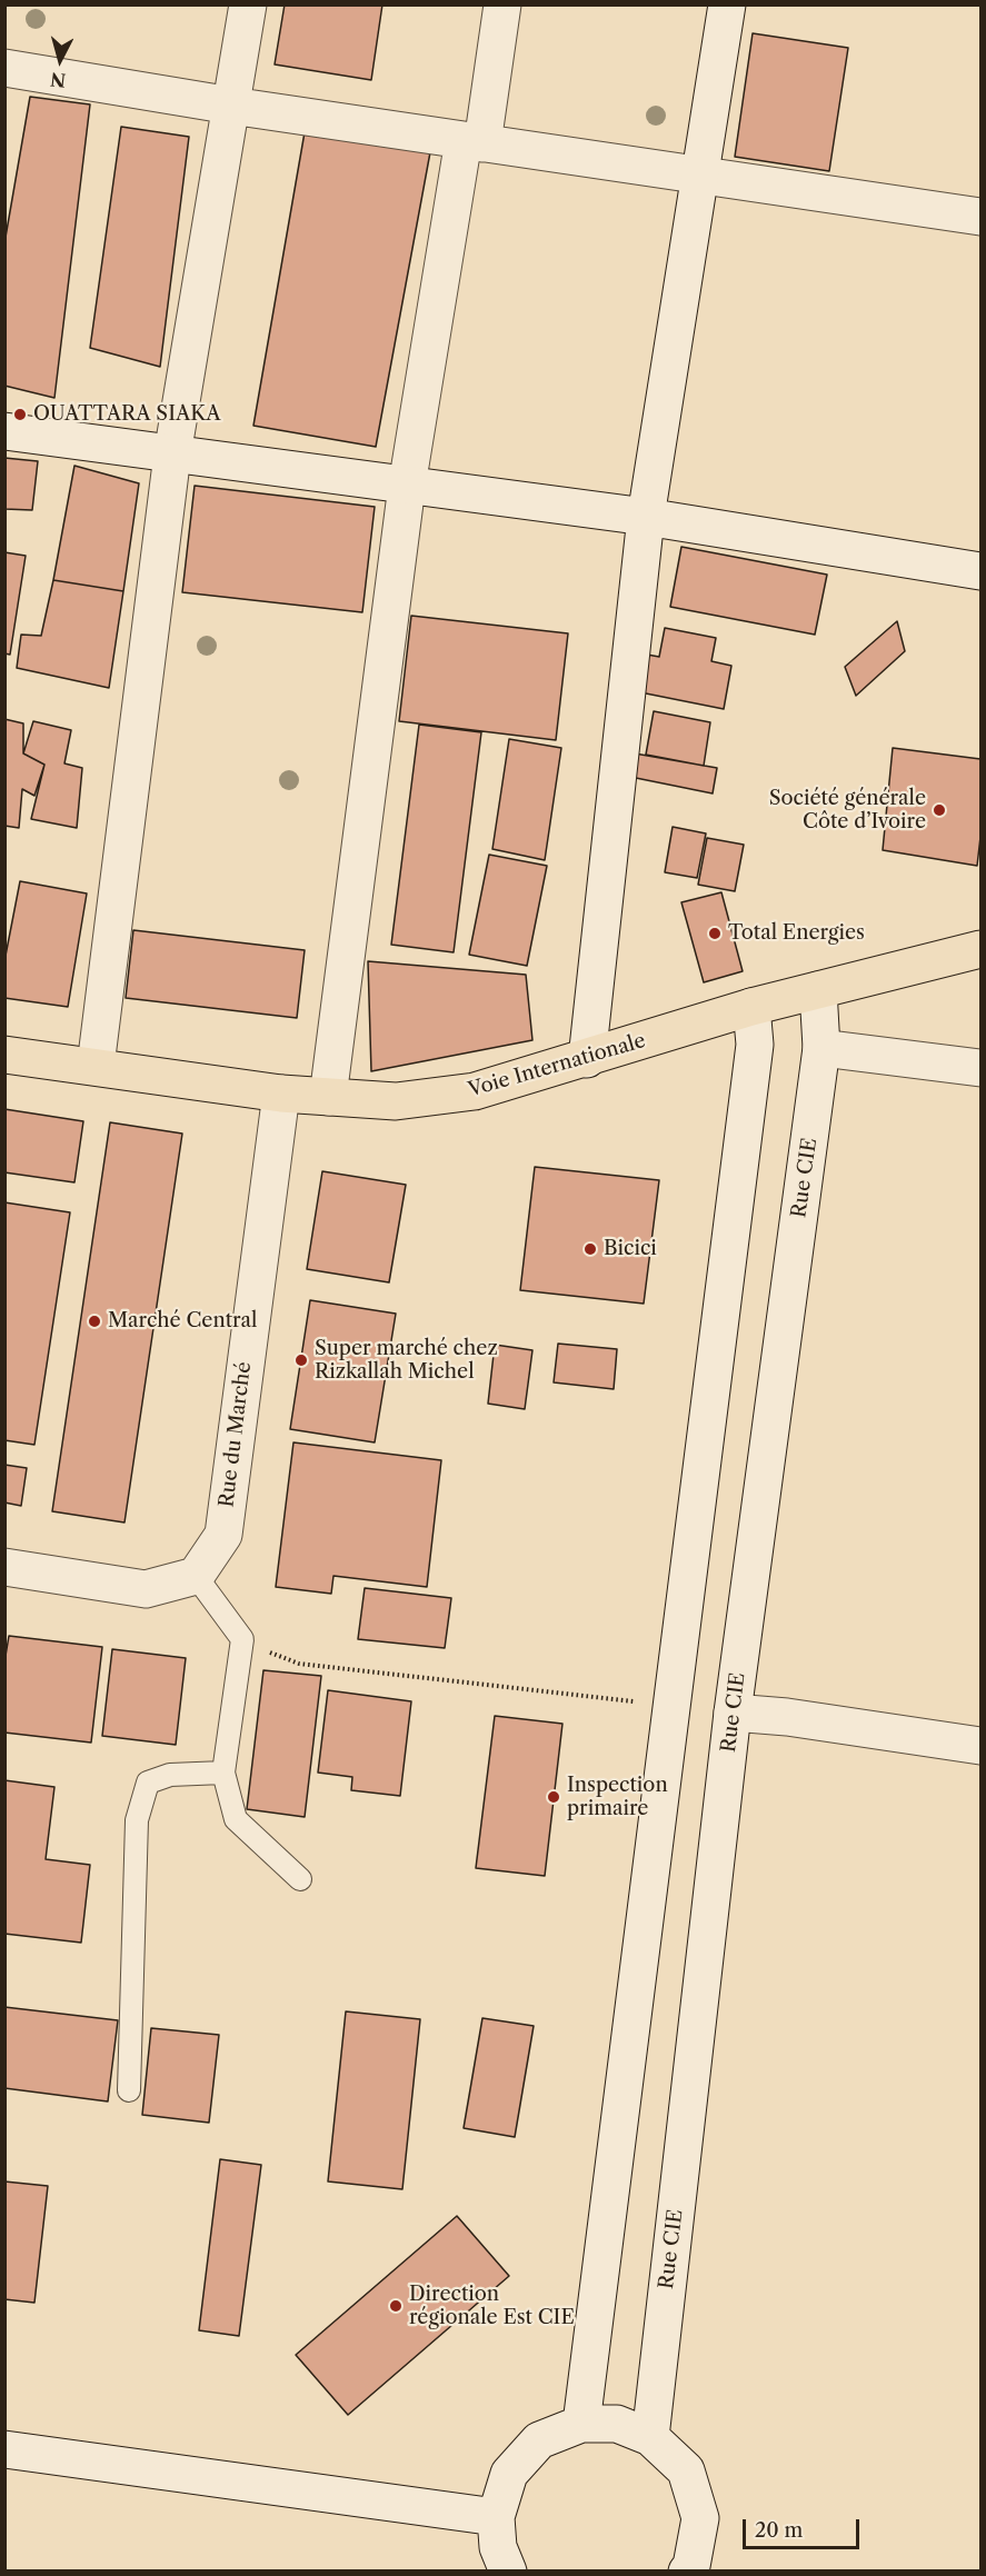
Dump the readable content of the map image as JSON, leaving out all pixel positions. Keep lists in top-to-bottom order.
{
  "streets": {
    "main road": ["Voie Internationale"],
    "street": ["Rue CIE", "Rue du Marché"]
  },
  "crossings": [
    ["Voie Internationale", "Rue CIE"],
    ["Voie Internationale", "Rue du Marché"]
  ],
  "places": [
    "OUATTARA SIAKA",
    "Société générale Côte d’Ivoire",
    "Total Energies",
    "Bicici",
    "Marché Central",
    "Super marché chez Rizkallah Michel",
    "Inspection primaire",
    "Direction régionale Est CIE"
  ],
  "scale_bar": "20 m",
  "north": "bottom"
}
